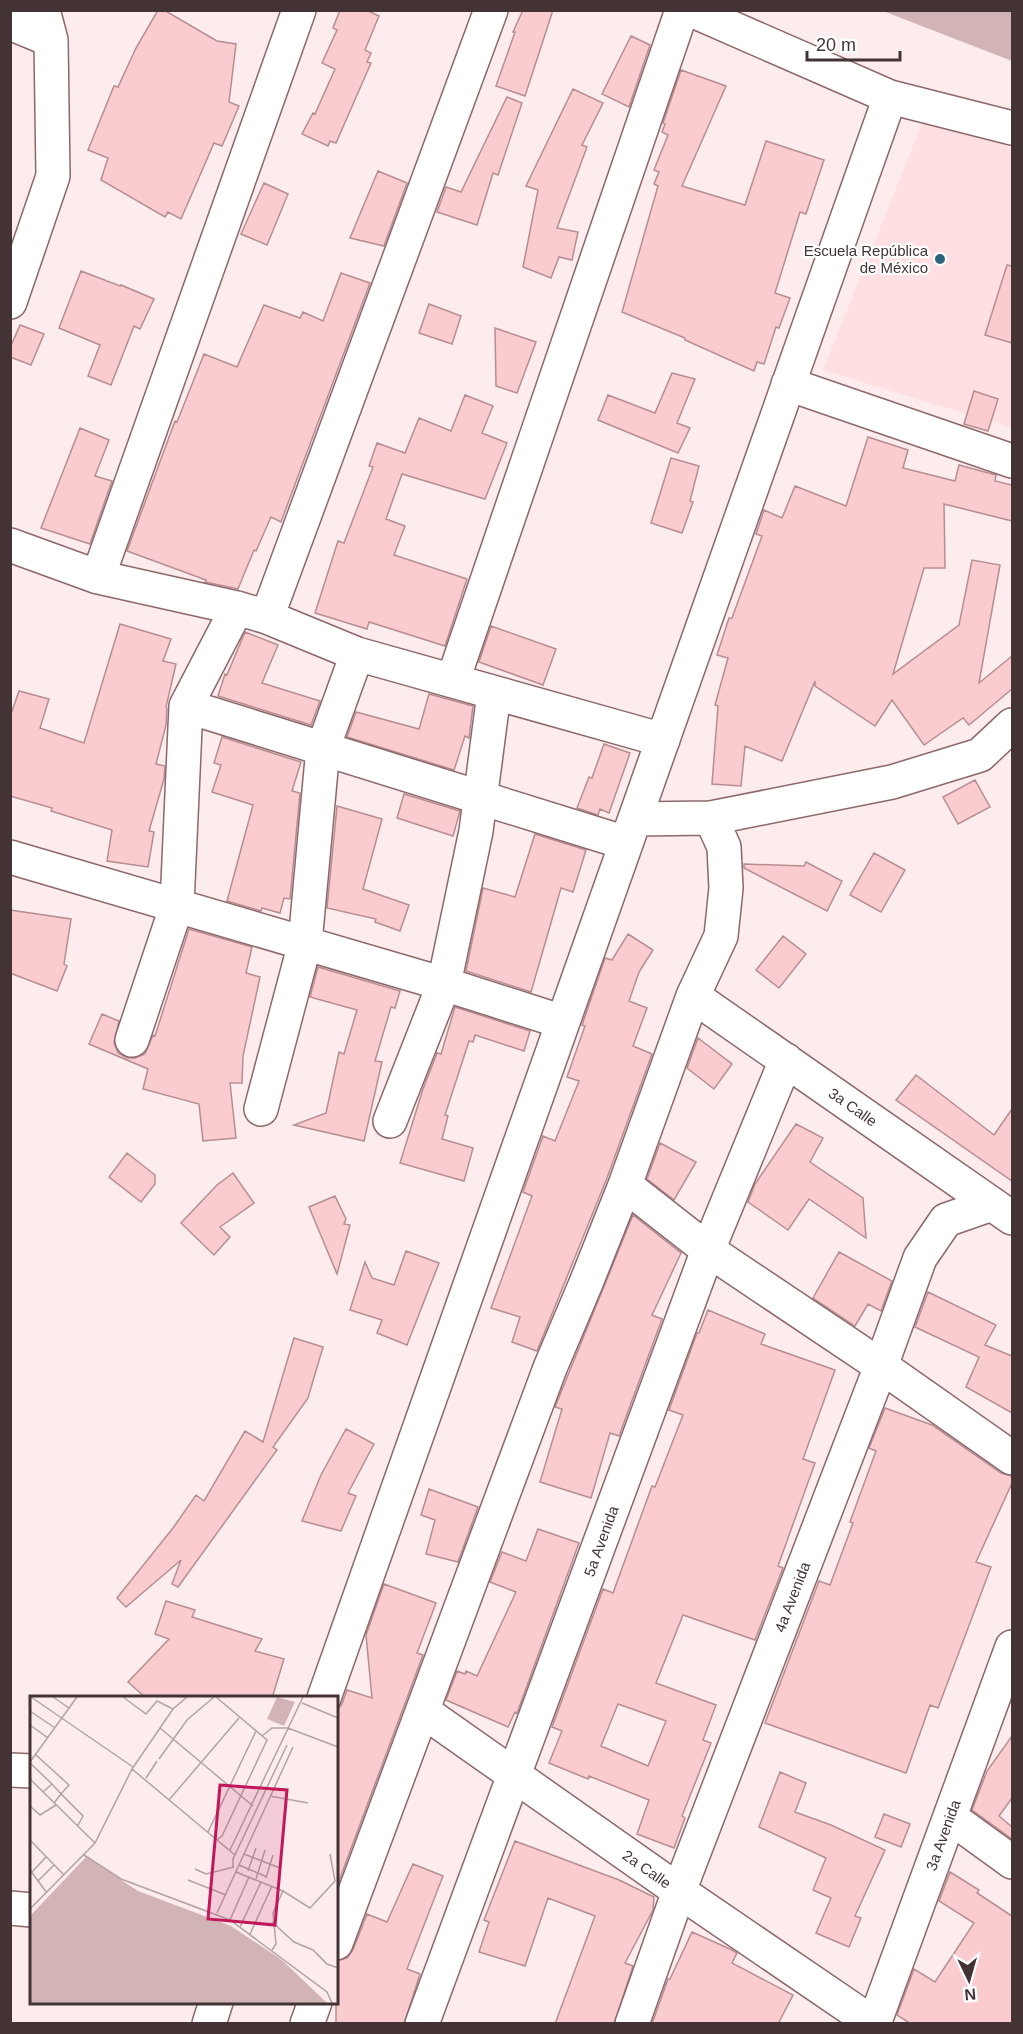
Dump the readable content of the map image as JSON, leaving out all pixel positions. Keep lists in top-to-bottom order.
{
  "streets": {
    "street": [
      "3a Calle",
      "5a Avenida",
      "4a Avenida",
      "3a Avenida",
      "2a Calle"
    ]
  },
  "crossings": [
    ["3a Calle", "5a Avenida"],
    ["3a Calle", "4a Avenida"],
    ["5a Avenida", "2a Calle"],
    ["4a Avenida", "2a Calle"],
    ["3a Avenida", "2a Calle"]
  ],
  "places": ["Escuela República de México"],
  "scale_bar": "20 m",
  "north": "bottom"
}
